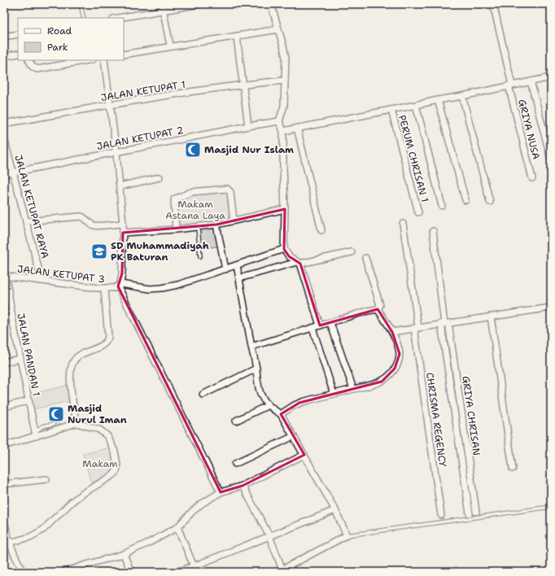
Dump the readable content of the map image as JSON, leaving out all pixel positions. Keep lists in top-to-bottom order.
{
  "streets": {
    "street": [
      "JALAN KETUPAT 1",
      "GRIYA NUSA",
      "JALAN KETUPAT 2",
      "PERUM CHRISAN 1",
      "JALAN KETUPAT RAYA",
      "JALAN KETUPAT 3",
      "JALAN PANDAN 1",
      "GRIYA CHRISAN",
      "CHRISMA REGENCY"
    ]
  },
  "crossings": [
    ["JALAN KETUPAT 2", "JALAN KETUPAT RAYA"],
    ["JALAN KETUPAT RAYA", "JALAN KETUPAT 3"],
    ["JALAN KETUPAT 3", "JALAN PANDAN 1"]
  ],
  "parks": ["Makam Astana Laya", "Makam"],
  "places": {
    "mosque": ["Masjid Nur Islam", "Masjid Nurul Iman"],
    "school or university": ["SD Muhammadiyah PK Baturan"]
  },
  "legend": ["Road", "Park"]
}
